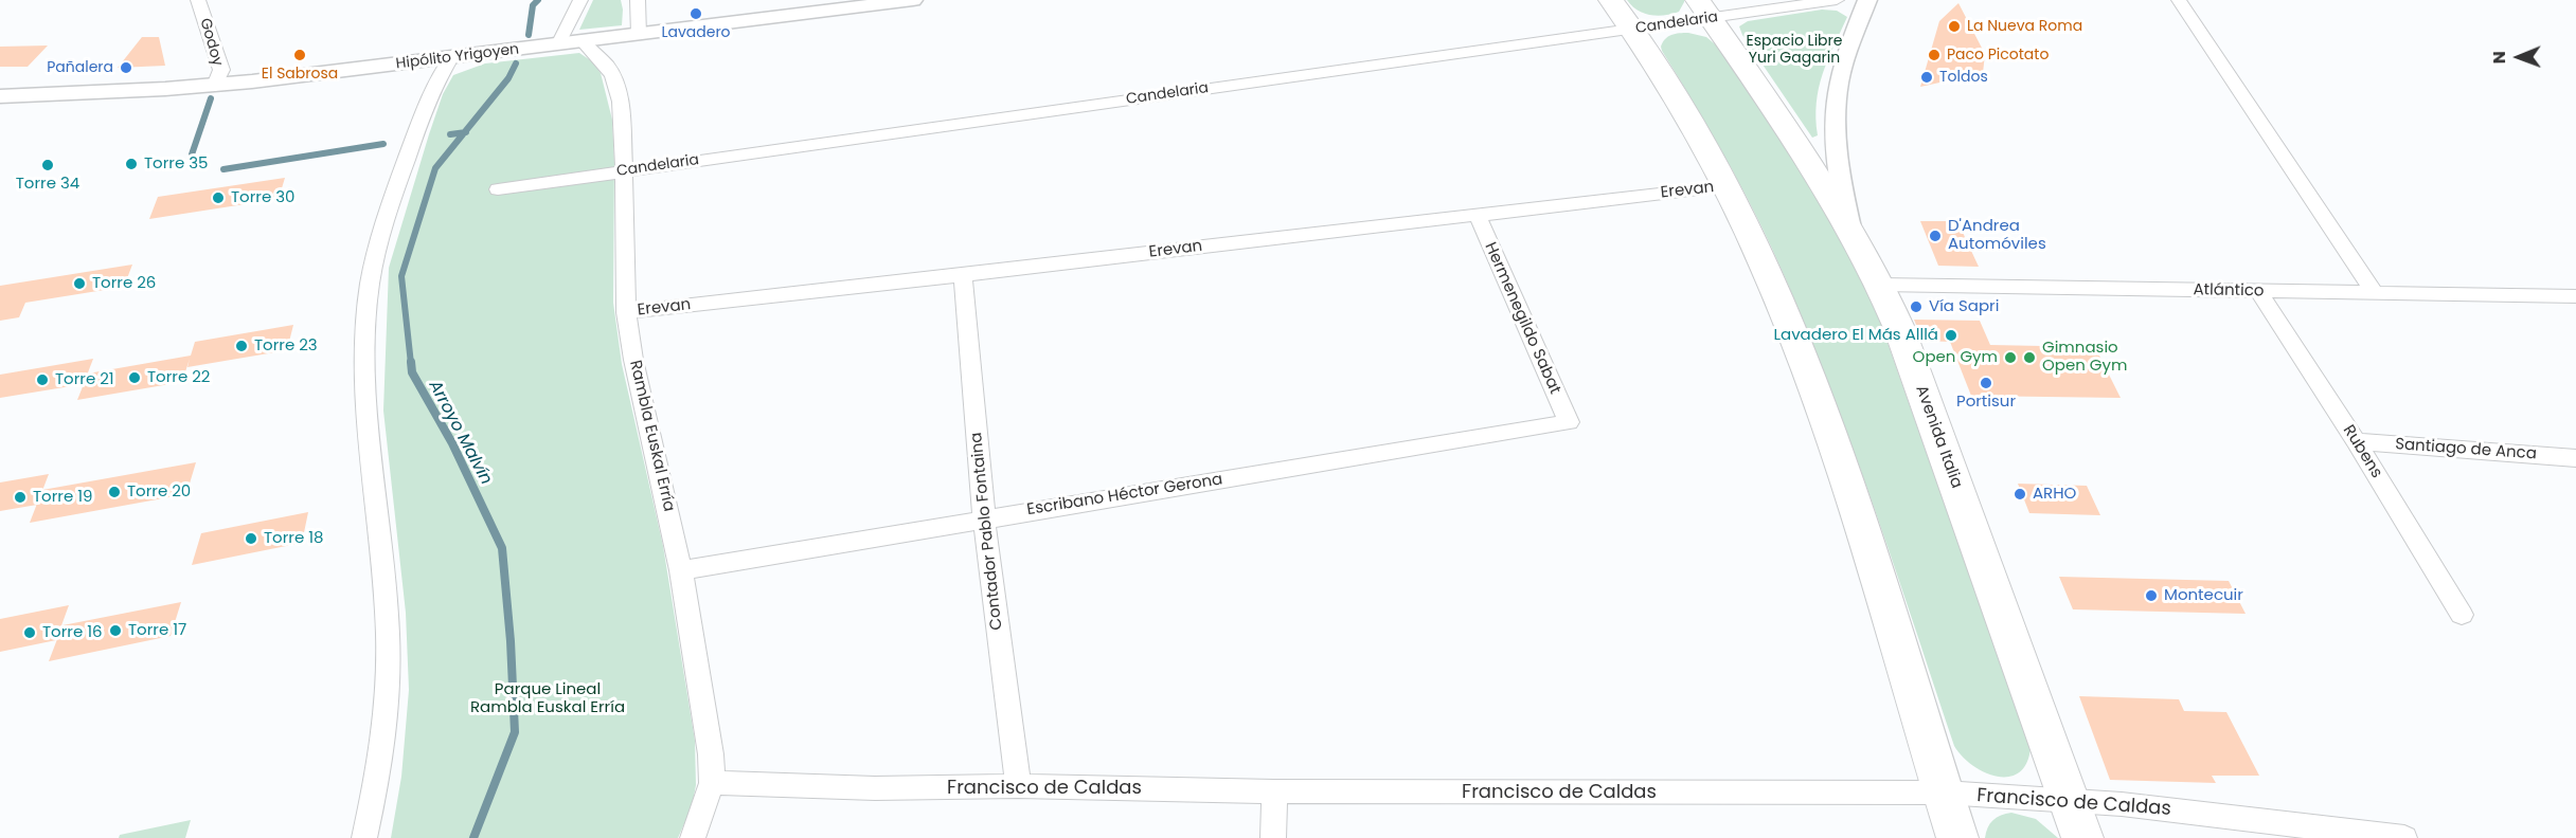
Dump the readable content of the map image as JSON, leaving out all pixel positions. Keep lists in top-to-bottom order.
{
  "streets": {
    "main road": ["Avenida Italia"],
    "street": [
      "Candelaria",
      "Godoy",
      "Hipólito Yrigoyen",
      "Erevan",
      "Atlántico",
      "Hermenegildo Sabat",
      "Rambla Euskal Erría",
      "Santiago de Anca",
      "Rubens",
      "Escribano Héctor Gerona",
      "Contador Pablo Fontaina",
      "Francisco de Caldas"
    ]
  },
  "crossings": [
    ["Candelaria", "Rambla Euskal Erría"],
    ["Candelaria", "Avenida Italia"],
    ["Godoy", "Hipólito Yrigoyen"],
    ["Hipólito Yrigoyen", "Rambla Euskal Erría"],
    ["Erevan", "Hermenegildo Sabat"],
    ["Erevan", "Rambla Euskal Erría"],
    ["Erevan", "Contador Pablo Fontaina"],
    ["Atlántico", "Avenida Italia"],
    ["Atlántico", "Rubens"],
    ["Hermenegildo Sabat", "Escribano Héctor Gerona"],
    ["Rambla Euskal Erría", "Escribano Héctor Gerona"],
    ["Rambla Euskal Erría", "Francisco de Caldas"],
    ["Avenida Italia", "Francisco de Caldas"],
    ["Santiago de Anca", "Rubens"],
    ["Escribano Héctor Gerona", "Contador Pablo Fontaina"],
    ["Contador Pablo Fontaina", "Francisco de Caldas"]
  ],
  "water": ["Arroyo Malvín"],
  "parks": ["Espacio Libre Yuri Gagarin", "Parque Lineal Rambla Euskal Erría"],
  "places": [
    "Lavadero",
    "La Nueva Roma",
    "El Sabrosa",
    "Paco Picotato",
    "Pañalera",
    "Toldos",
    "Torre 35",
    "Torre 34",
    "Torre 30",
    "D'Andrea Automóviles",
    "Torre 26",
    "Vía Sapri",
    "Lavadero El Más Alllá",
    "Torre 23",
    "Open Gym",
    "Gimnasio Open Gym",
    "Torre 22",
    "Torre 21",
    "Portisur",
    "Torre 20",
    "ARHO",
    "Torre 19",
    "Torre 18",
    "Montecuir",
    "Torre 17",
    "Torre 16"
  ],
  "north": "left"
}
